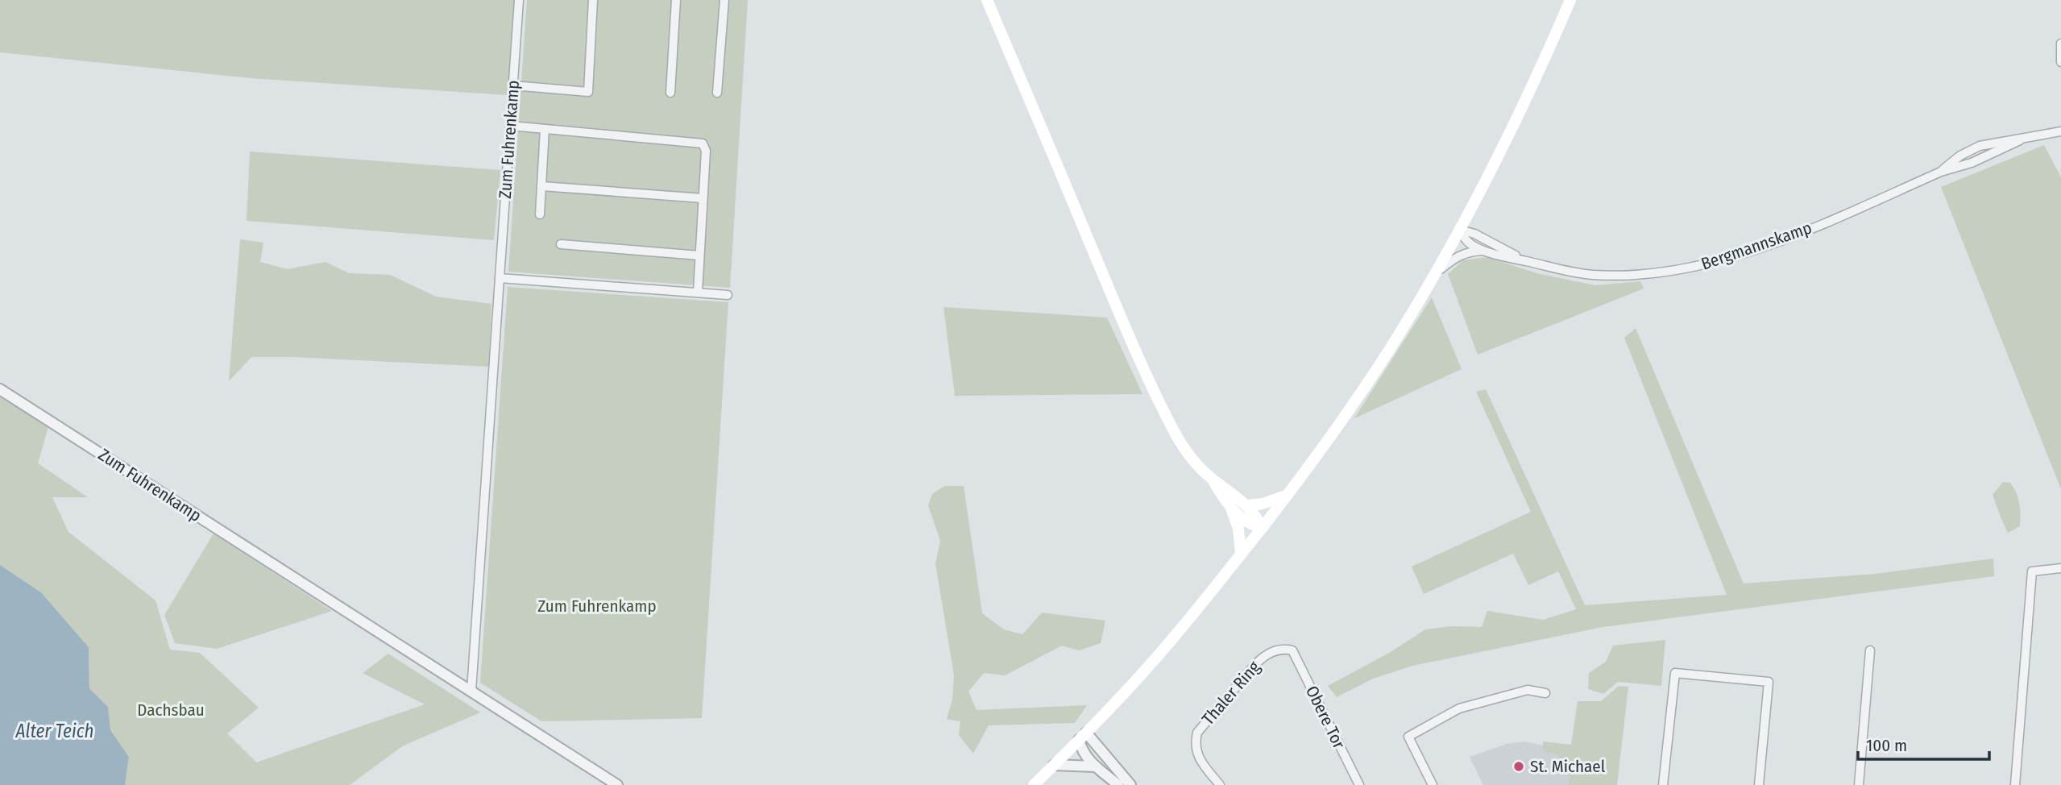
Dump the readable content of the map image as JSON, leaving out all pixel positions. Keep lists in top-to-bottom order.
{
  "streets": {
    "street": [
      "Zum Fuhrenkamp",
      "Bergmannskamp",
      "Thaler Ring",
      "Obere Tor"
    ]
  },
  "crossings": [
    ["Thaler Ring", "Obere Tor"]
  ],
  "water": ["Alter Teich"],
  "parks": ["Zum Fuhrenkamp", "Dachsbau"],
  "places": ["St. Michael"],
  "scale_bar": "100 m"
}
